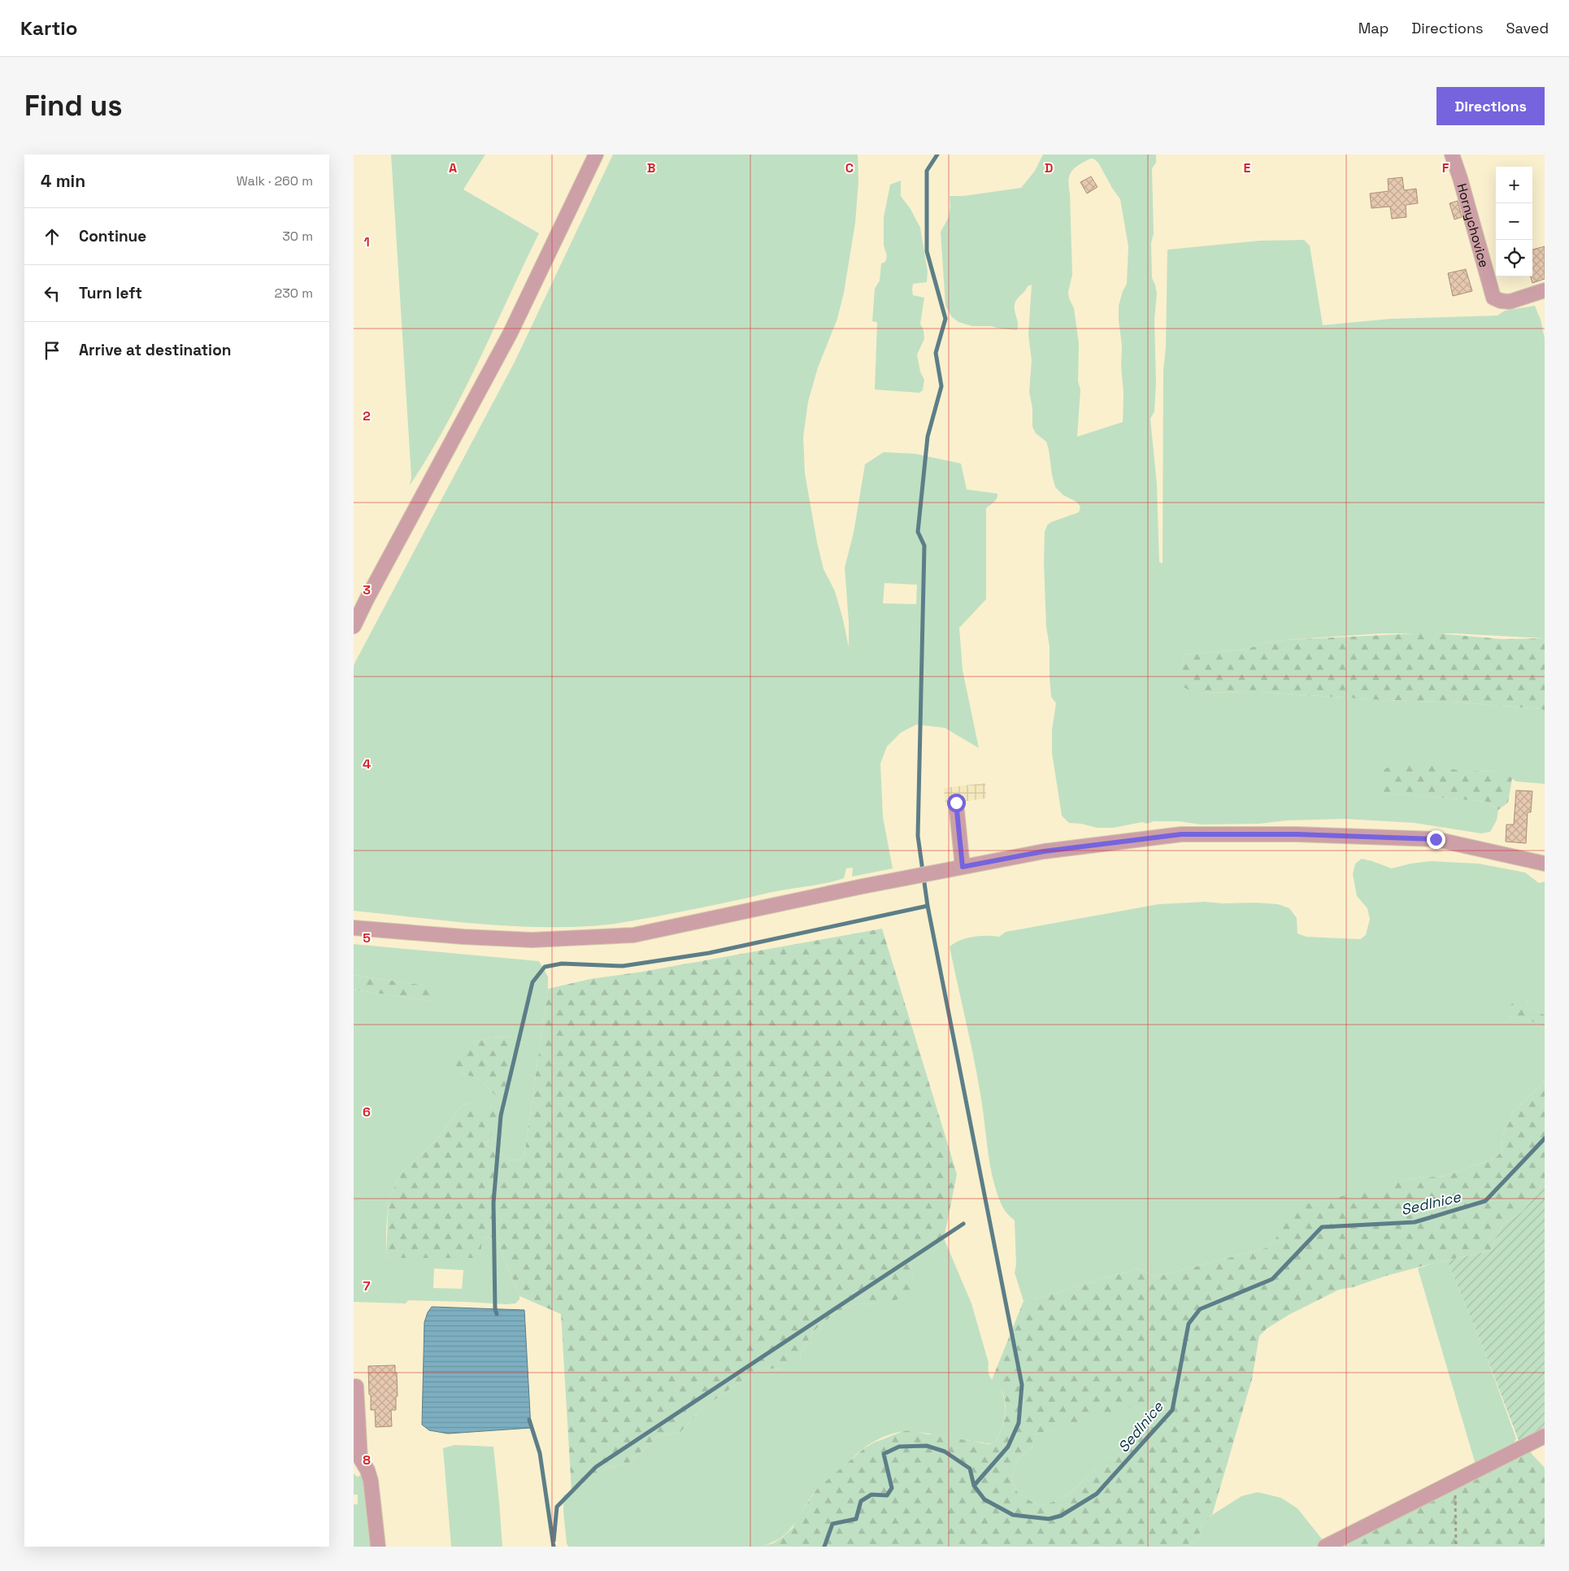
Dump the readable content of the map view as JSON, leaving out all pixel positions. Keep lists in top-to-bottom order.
{
  "streets": {
    "street": ["Hornychovice"]
  },
  "water": ["Sedlnice"],
  "page": {
    "header": "Kartio",
    "nav": ["Map", "Directions", "Saved"],
    "buttons": "Directions",
    "title": "Find us",
    "heading": ["4 min", "Walk · 260 m"],
    "map_buttons": ["+", "−"],
    "list": [
      ["Continue", "30 m"],
      ["Turn left", "230 m"],
      "Arrive at destination"
    ]
  },
  "grid": {
    "columns": [
      "A",
      "B",
      "C",
      "D",
      "E",
      "F"
    ],
    "rows": [
      "1",
      "2",
      "3",
      "4",
      "5",
      "6",
      "7",
      "8"
    ]
  }
}
